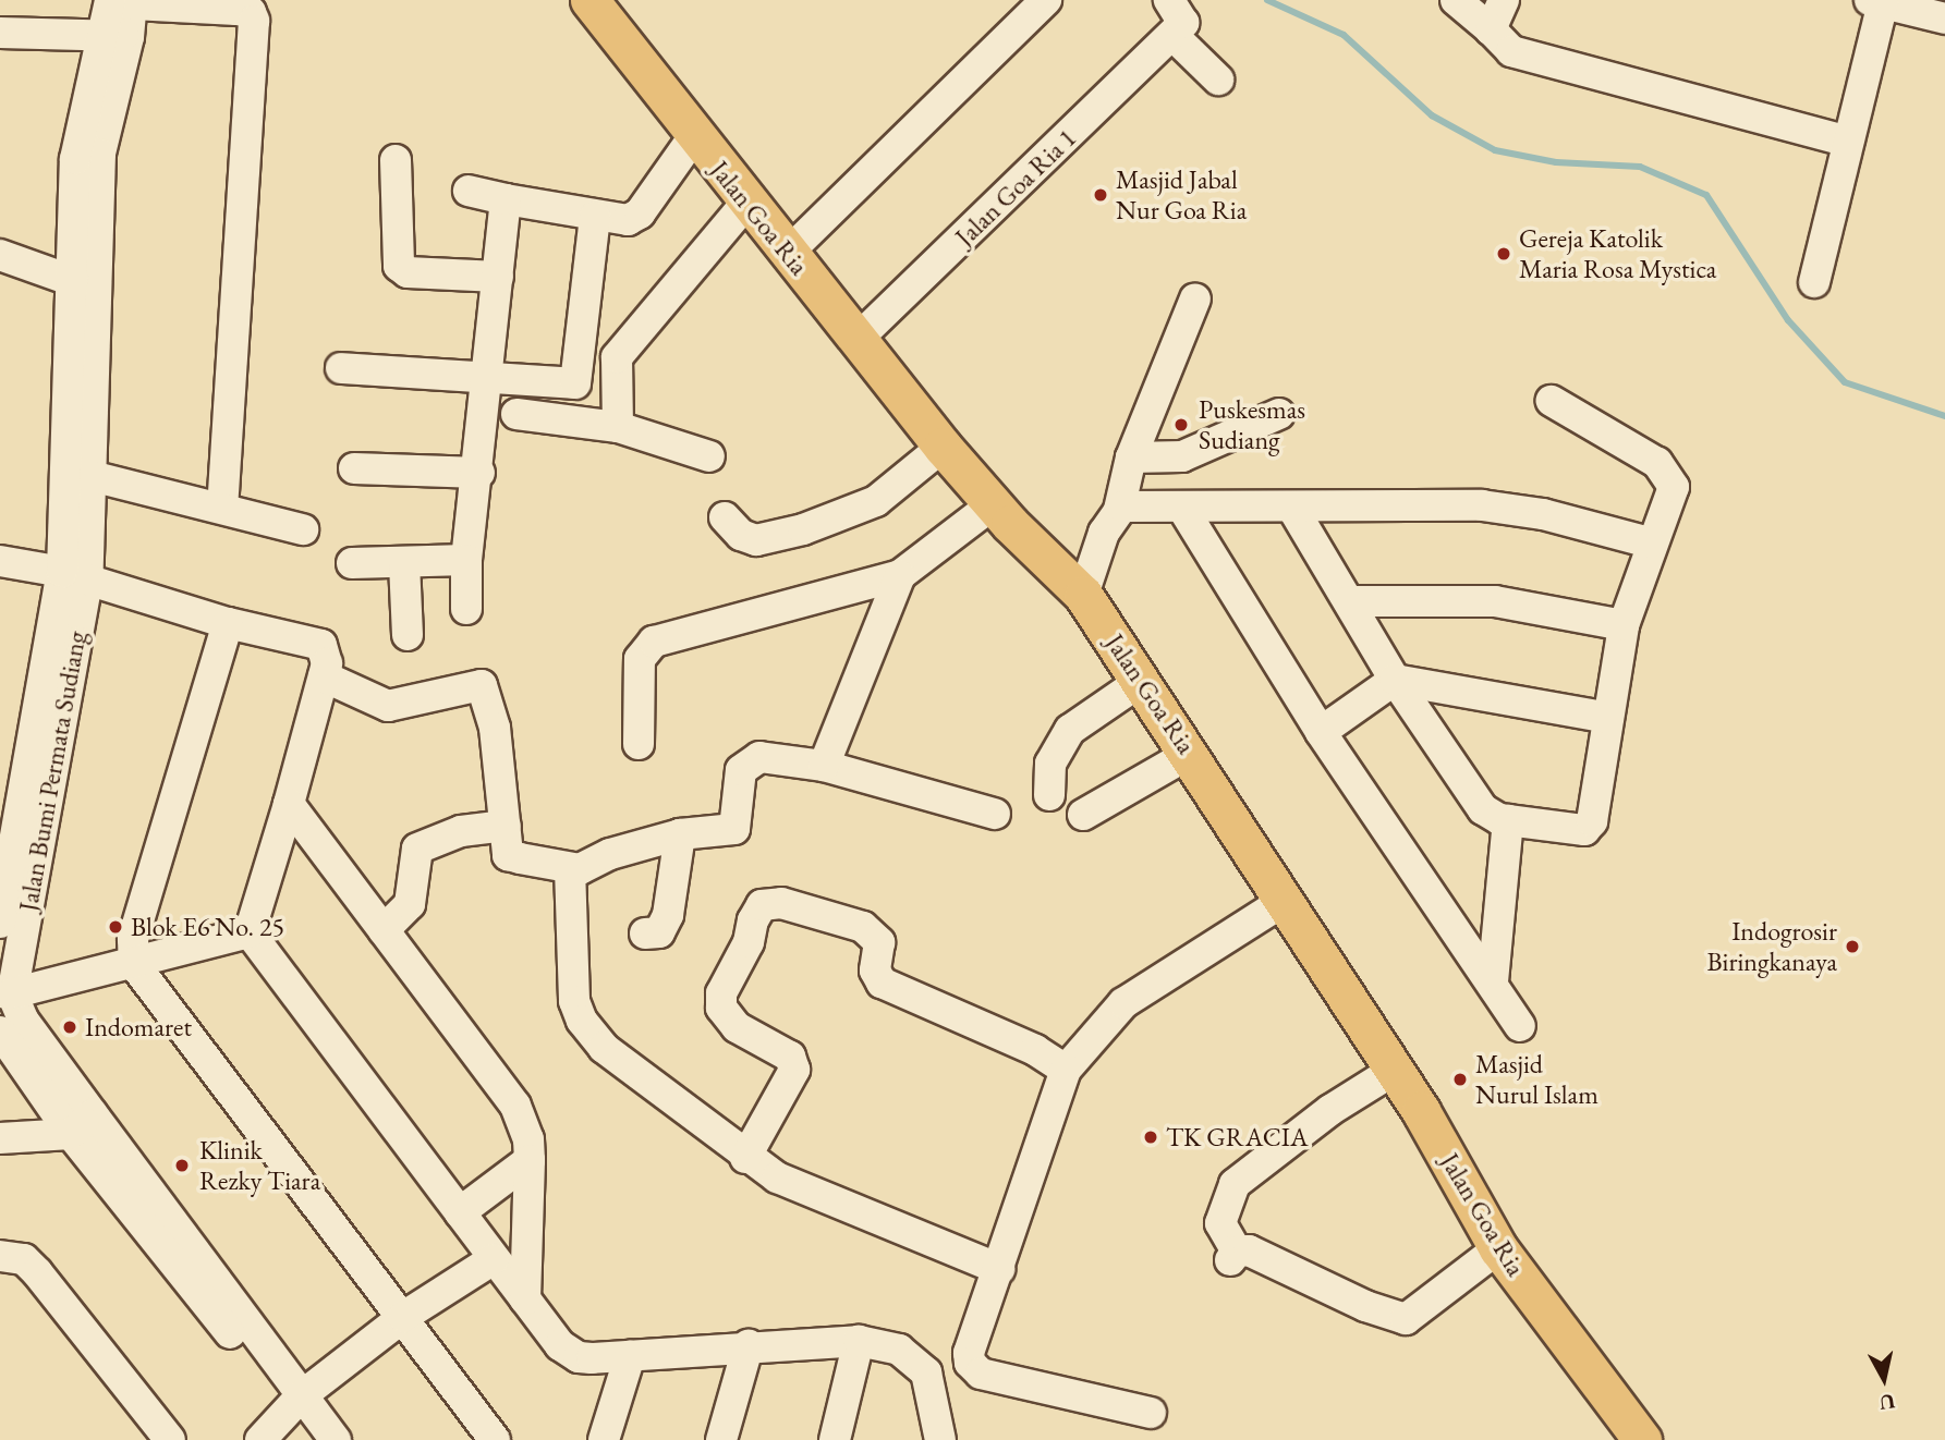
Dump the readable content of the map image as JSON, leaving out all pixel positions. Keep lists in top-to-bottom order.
{
  "streets": {
    "main road": ["Jalan Goa Ria"],
    "street": ["Jalan Goa Ria 1", "Jalan Bumi Permata Sudiang"]
  },
  "crossings": [
    ["Jalan Goa Ria 1", "Jalan Goa Ria"]
  ],
  "places": [
    "Masjid Jabal Nur Goa Ria",
    "Gereja Katolik Maria Rosa Mystica",
    "Puskesmas Sudiang",
    "Blok E6 No. 25",
    "Indogrosir Biringkanaya",
    "Indomaret",
    "Masjid Nurul Islam",
    "TK GRACIA",
    "Klinik Rezky Tiara"
  ],
  "north": "bottom"
}
